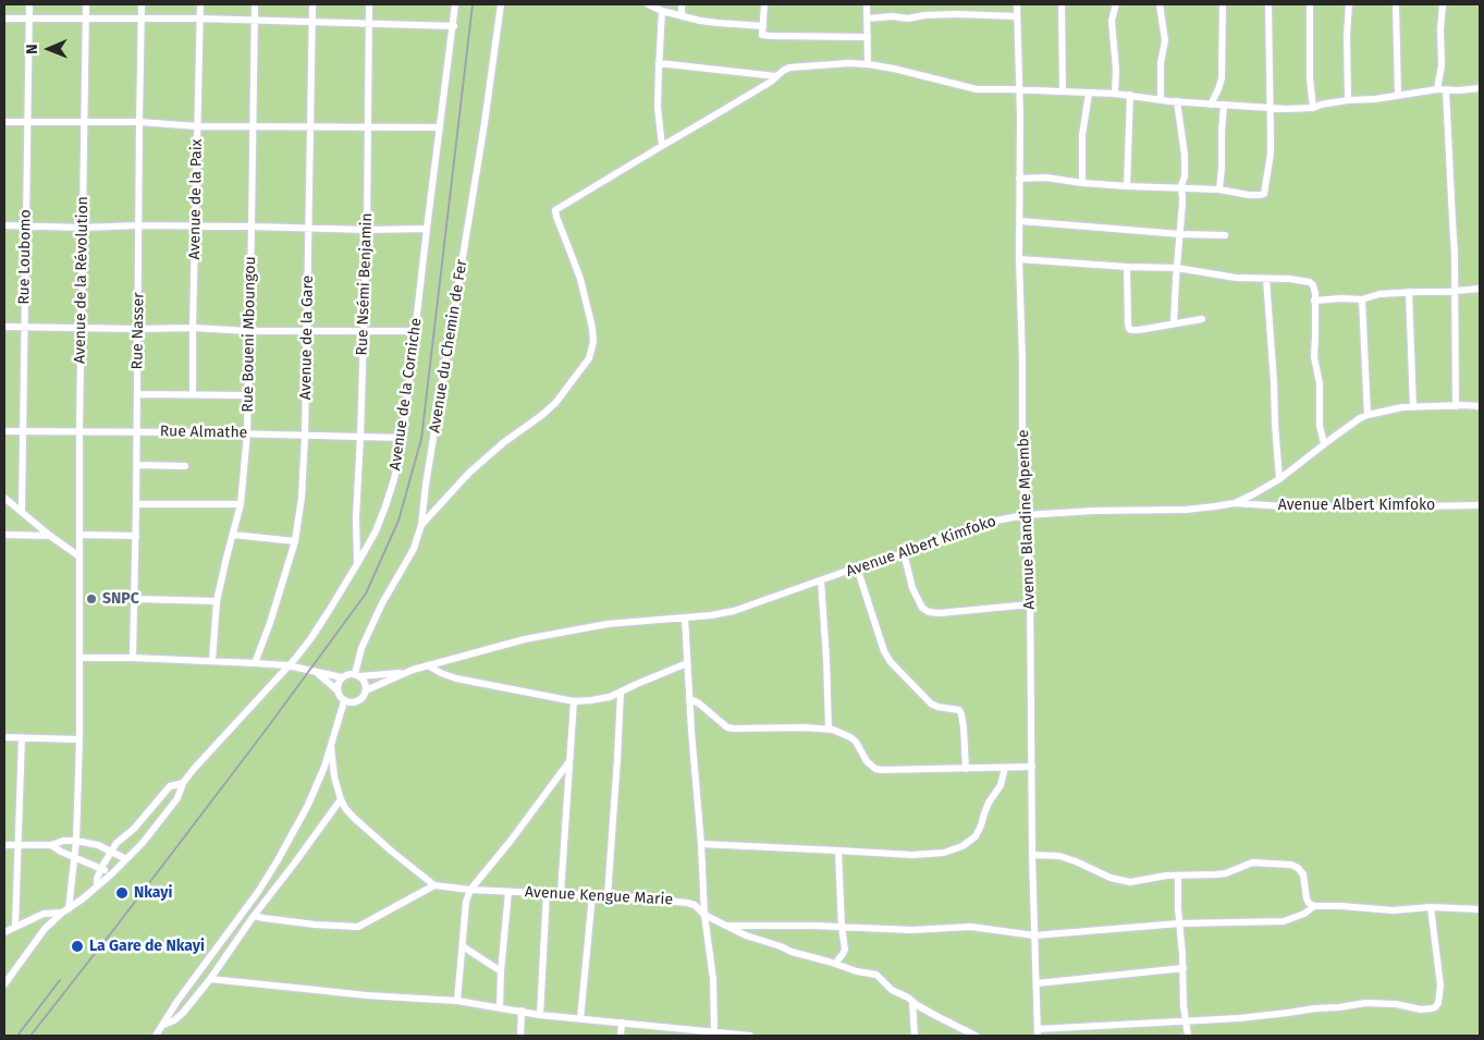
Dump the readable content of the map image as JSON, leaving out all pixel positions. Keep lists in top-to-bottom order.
{
  "streets": {
    "street": [
      "Avenue de la Paix",
      "Rue Loubomo",
      "Avenue de la Révolution",
      "Rue Nsémi Benjamin",
      "Rue Nasser",
      "Rue Boueni Mboungou",
      "Avenue de la Gare",
      "Avenue du Chemin de Fer",
      "Avenue de la Corniche",
      "Rue Almathe",
      "Avenue Albert Kimfoko",
      "Avenue Blandine Mpembe",
      "Avenue Kengue Marie"
    ]
  },
  "crossings": [
    ["Rue Loubomo", "Rue Almathe"],
    ["Avenue de la Révolution", "Avenue de la Corniche"],
    ["Avenue de la Révolution", "Rue Almathe"],
    ["Rue Nsémi Benjamin", "Avenue de la Corniche"],
    ["Rue Nsémi Benjamin", "Rue Almathe"],
    ["Rue Nasser", "Rue Almathe"],
    ["Rue Boueni Mboungou", "Rue Almathe"],
    ["Avenue de la Gare", "Rue Almathe"],
    ["Avenue du Chemin de Fer", "Avenue Albert Kimfoko"],
    ["Avenue de la Corniche", "Rue Almathe"],
    ["Avenue Albert Kimfoko", "Avenue Blandine Mpembe"]
  ],
  "places": ["SNPC", "Nkayi", "La Gare de Nkayi"],
  "north": "left"
}
